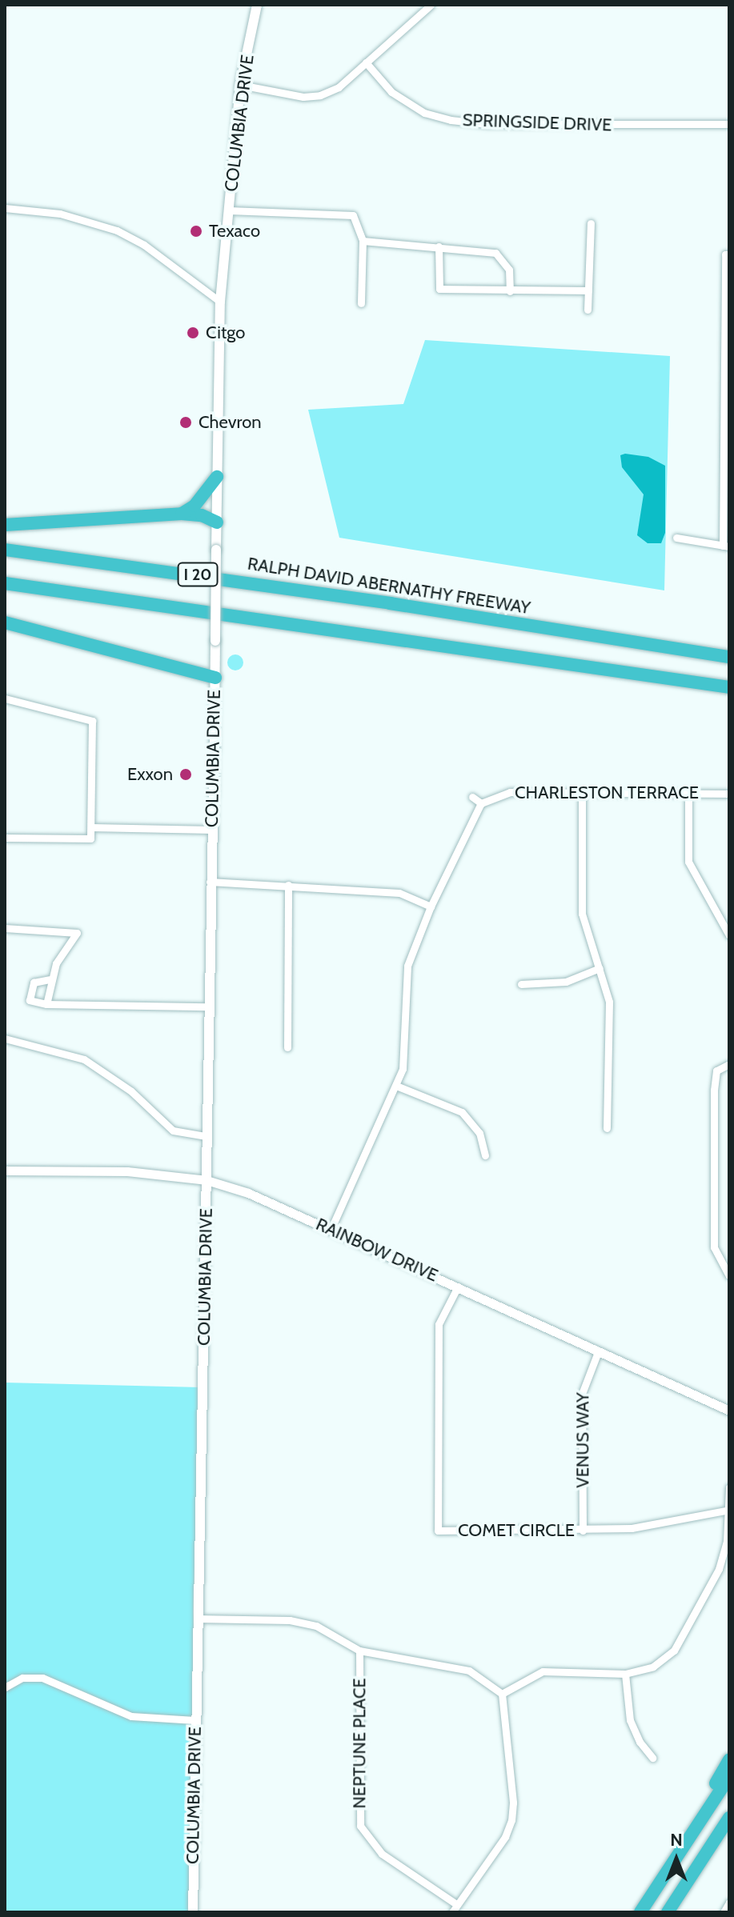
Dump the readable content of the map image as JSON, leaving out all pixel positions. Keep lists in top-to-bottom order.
{
  "streets": {
    "highway": ["I 20", "RALPH DAVID ABERNATHY FREEWAY"],
    "main road": ["COLUMBIA DRIVE"],
    "street": [
      "SPRINGSIDE DRIVE",
      "CHARLESTON TERRACE",
      "RAINBOW DRIVE",
      "VENUS WAY",
      "COMET CIRCLE",
      "NEPTUNE PLACE"
    ]
  },
  "crossings": [
    ["COLUMBIA DRIVE", "RAINBOW DRIVE"],
    ["RAINBOW DRIVE", "VENUS WAY"],
    ["RAINBOW DRIVE", "COMET CIRCLE"],
    ["VENUS WAY", "COMET CIRCLE"]
  ],
  "places": [
    "Texaco",
    "Citgo",
    "Chevron",
    "Exxon"
  ],
  "north": "top"
}
